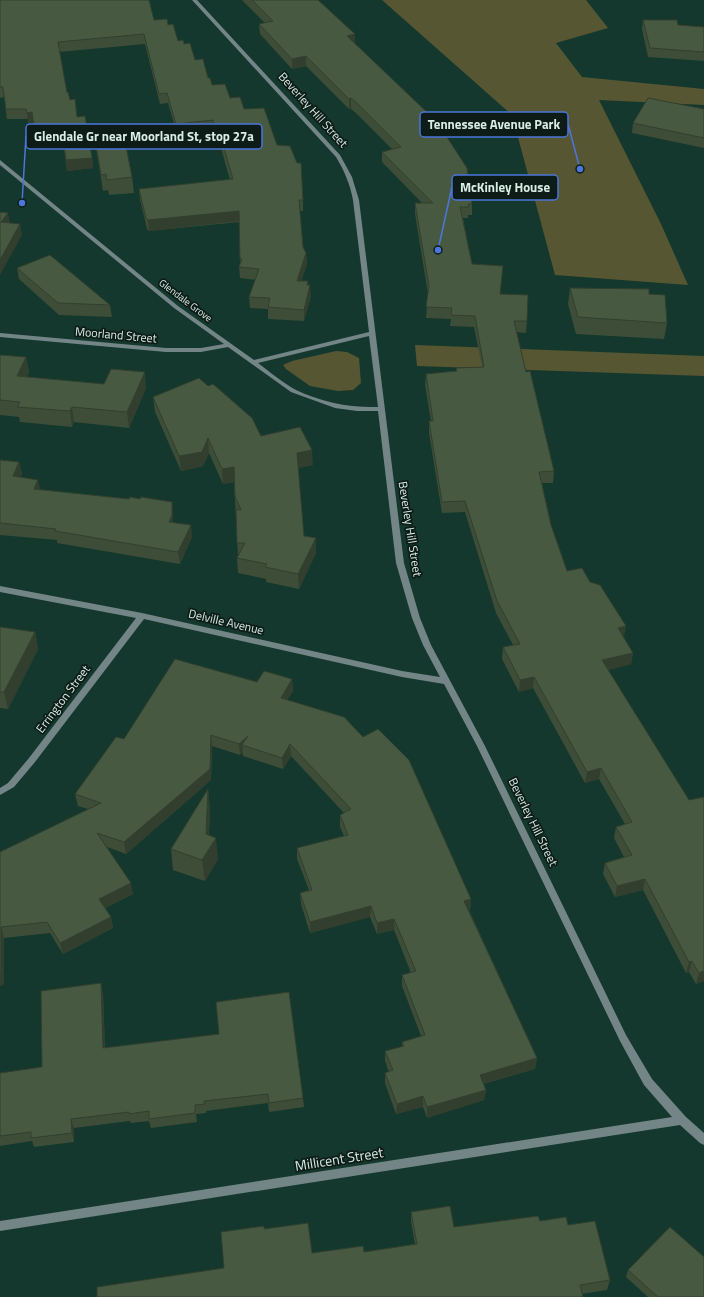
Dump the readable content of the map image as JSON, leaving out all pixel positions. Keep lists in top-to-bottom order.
{
  "streets": {
    "street": [
      "Beverley Hill Street",
      "Glendale Grove",
      "Moorland Street",
      "Delville Avenue",
      "Errington Street",
      "Millicent Street"
    ]
  },
  "crossings": [
    ["Beverley Hill Street", "Glendale Grove"],
    ["Beverley Hill Street", "Delville Avenue"],
    ["Beverley Hill Street", "Millicent Street"],
    ["Glendale Grove", "Moorland Street"],
    ["Delville Avenue", "Errington Street"]
  ],
  "places": ["Tennessee Avenue Park", "Glendale Gr near Moorland St, stop 27a", "McKinley House"]
}
